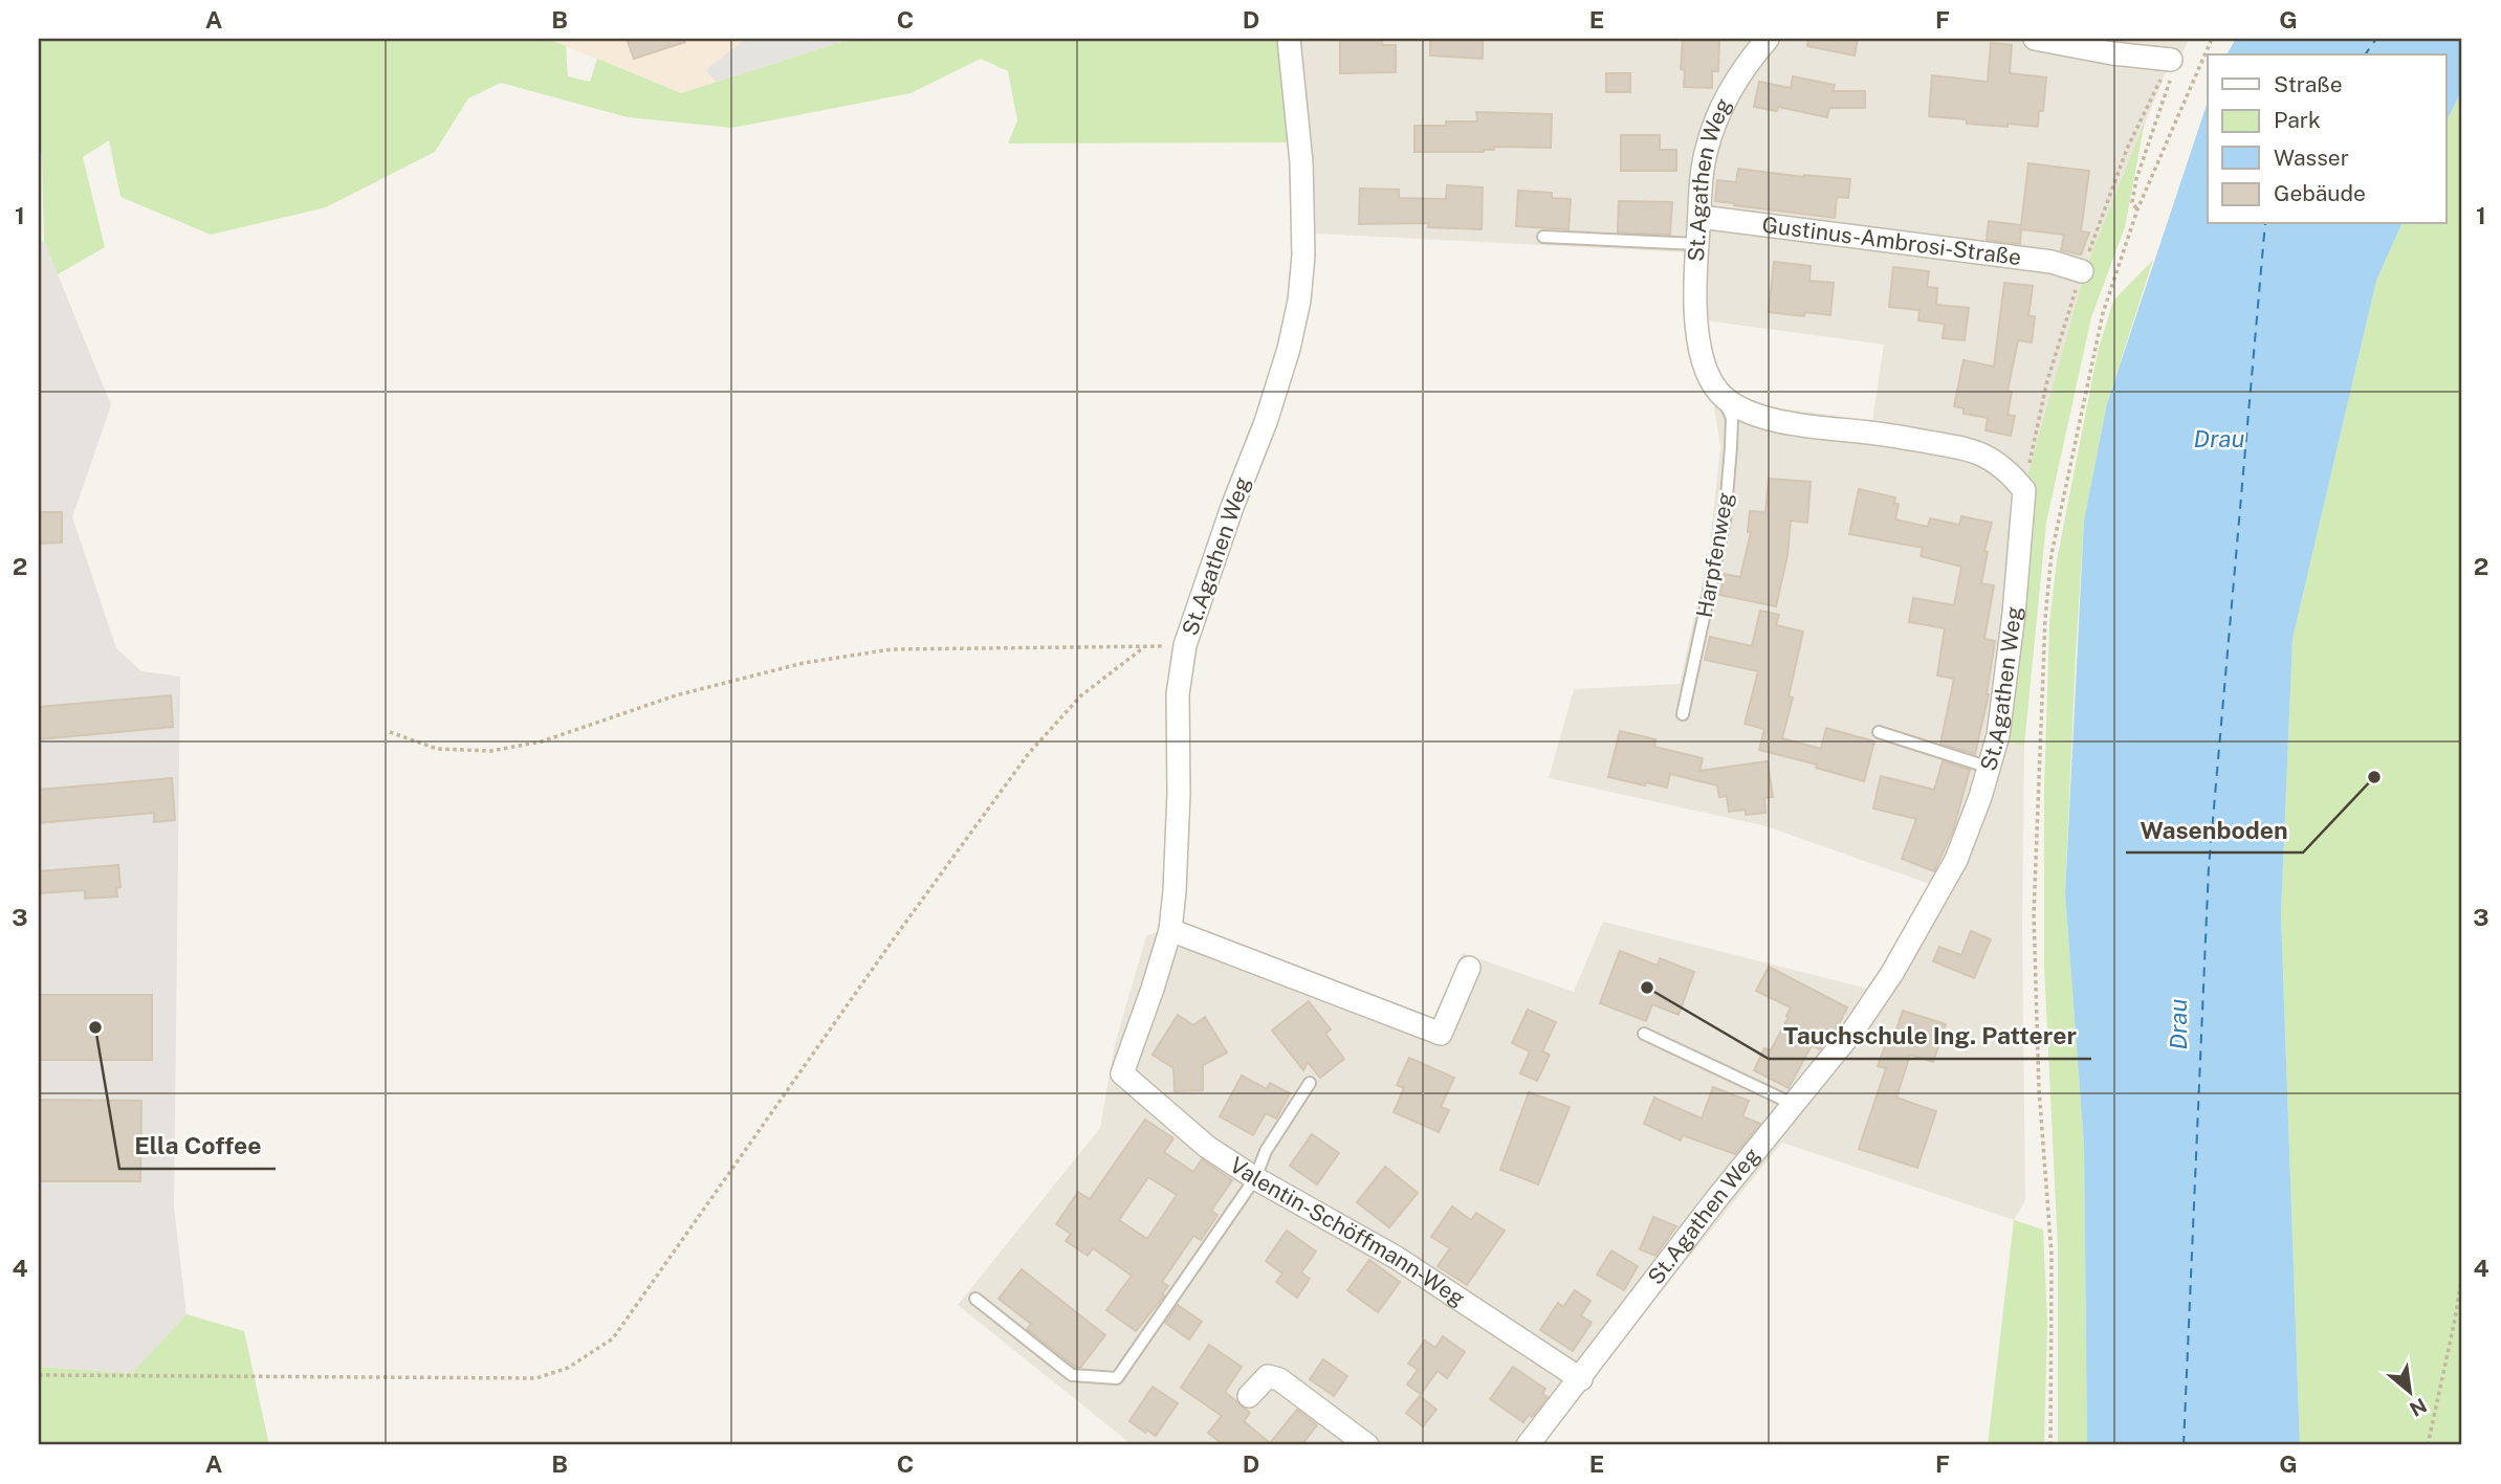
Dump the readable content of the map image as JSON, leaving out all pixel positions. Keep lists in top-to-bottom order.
{
  "streets": {
    "street": ["St.Agathen Weg", "Gustinus-Ambrosi-Straße", "Valentin-Schöffmann-Weg"],
    "lane": ["Harpfenweg"]
  },
  "crossings": [
    ["St.Agathen Weg", "Gustinus-Ambrosi-Straße"],
    ["St.Agathen Weg", "Harpfenweg"],
    ["St.Agathen Weg", "Valentin-Schöffmann-Weg"]
  ],
  "water": ["Drau"],
  "places": ["Wasenboden", "Tauchschule Ing. Patterer", "Ella Coffee"],
  "legend": [
    "Straße",
    "Park",
    "Wasser",
    "Gebäude"
  ],
  "north": "bottom right",
  "grid": {
    "columns": [
      "A",
      "B",
      "C",
      "D",
      "E",
      "F",
      "G"
    ],
    "rows": [
      "1",
      "2",
      "3",
      "4"
    ]
  }
}
